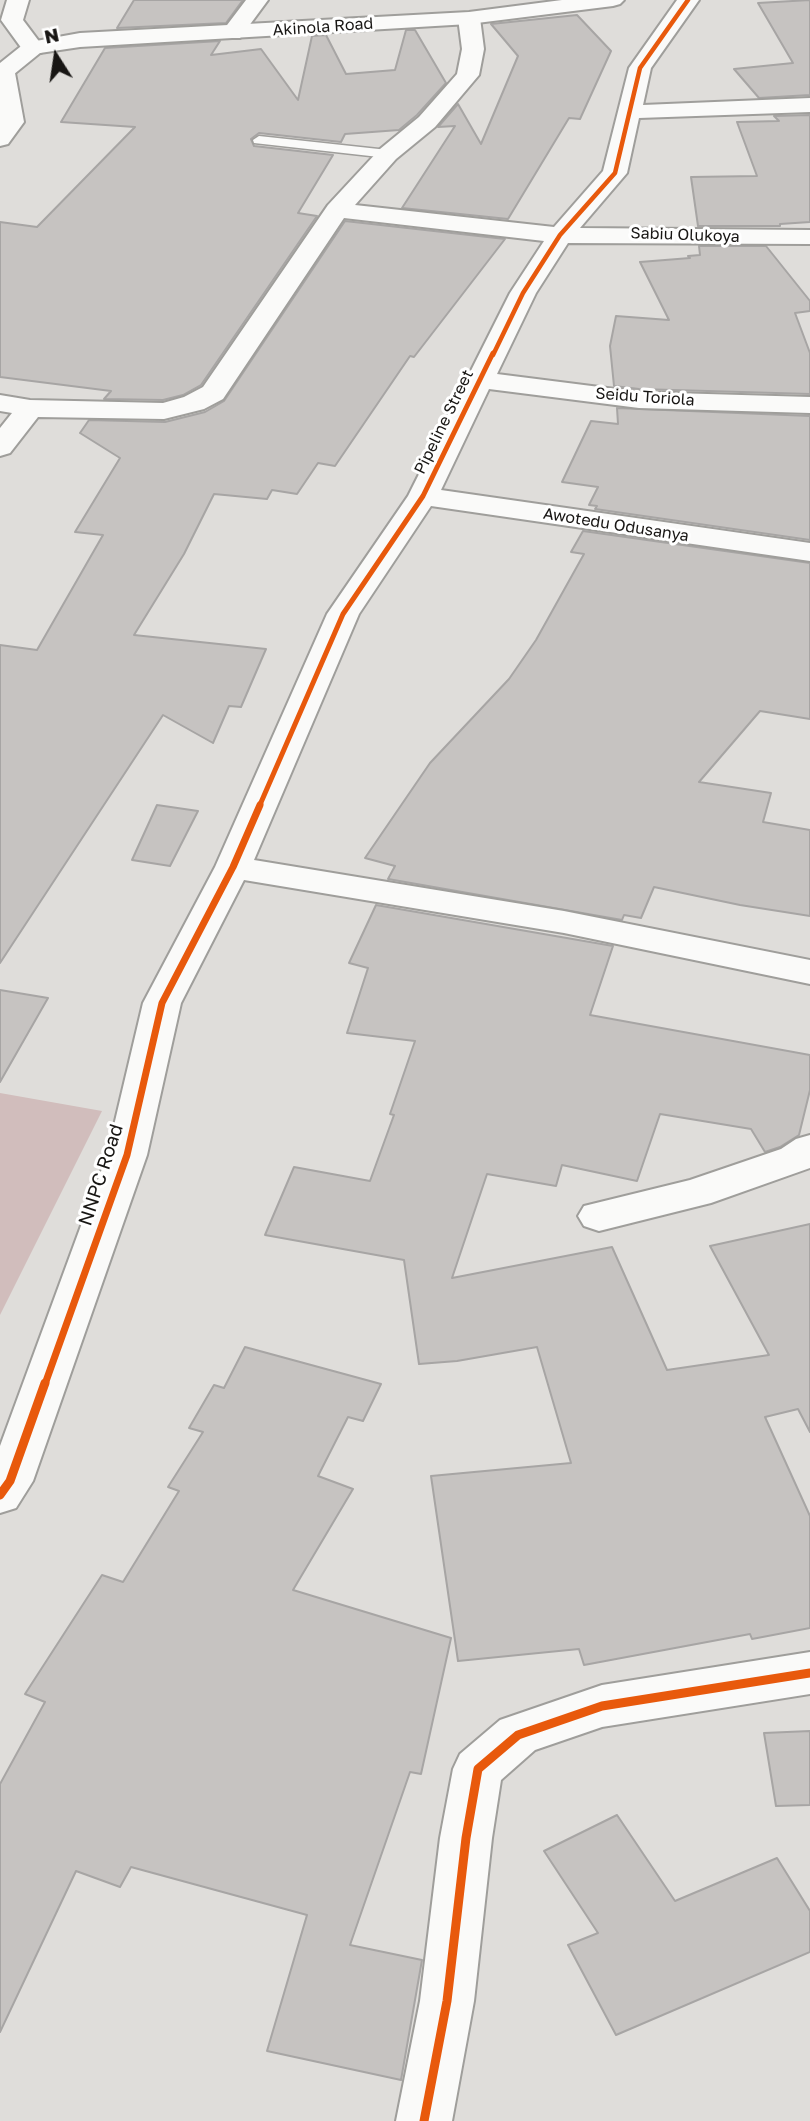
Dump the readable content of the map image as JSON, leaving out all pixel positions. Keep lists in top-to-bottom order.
{
  "streets": {
    "street": [
      "Akinola Road",
      "Sabiu Olukoya",
      "Seidu Toriola",
      "Pipeline Street",
      "Awotedu Odusanya",
      "NNPC Road"
    ]
  },
  "crossings": [
    ["Sabiu Olukoya", "Pipeline Street"],
    ["Seidu Toriola", "Pipeline Street"],
    ["Pipeline Street", "Awotedu Odusanya"],
    ["Pipeline Street", "NNPC Road"]
  ],
  "north": "top"
}
